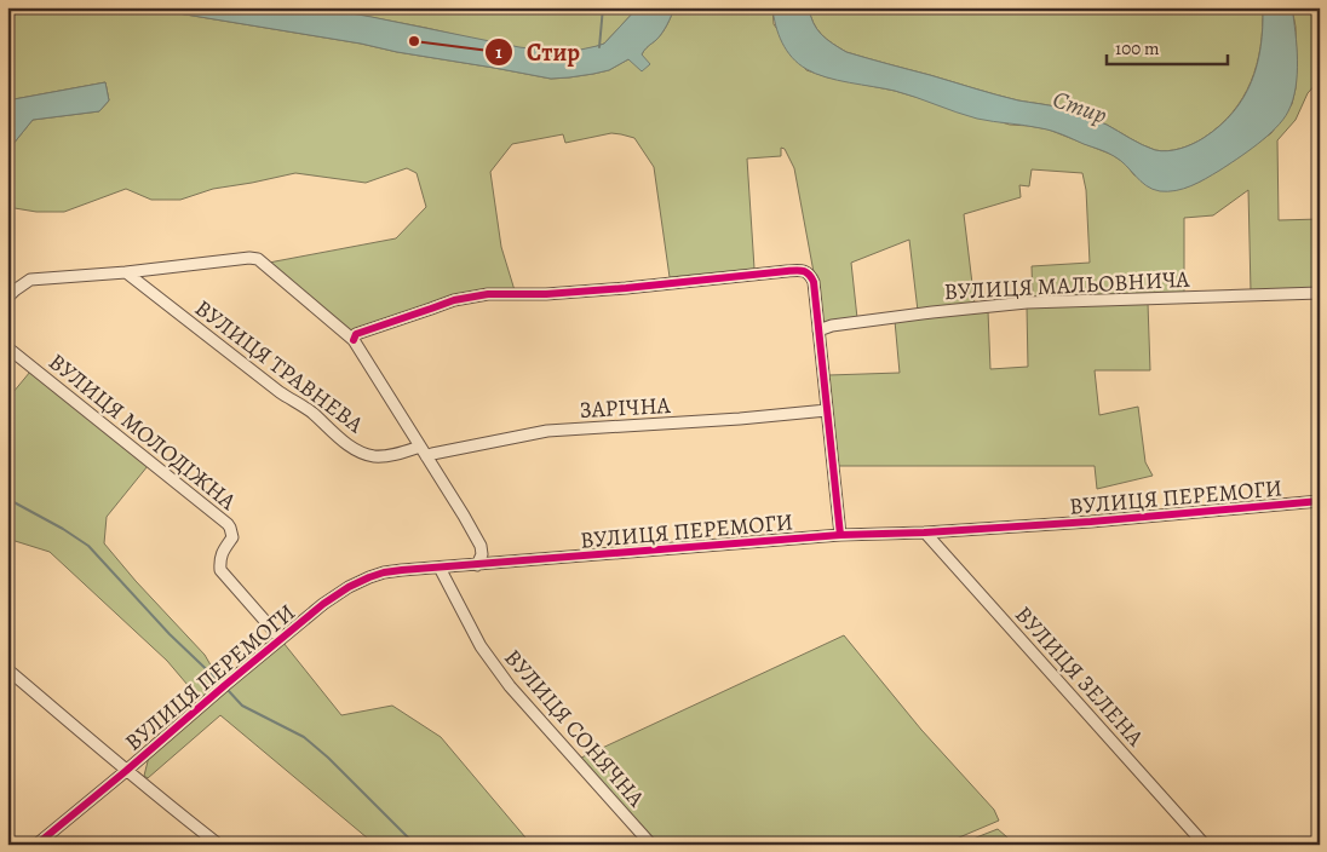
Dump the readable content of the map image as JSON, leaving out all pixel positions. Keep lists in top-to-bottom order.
{
  "streets": {
    "street": [
      "ВУЛИЦЯ МАЛЬОВНИЧА",
      "ВУЛИЦЯ ТРАВНЕВА",
      "ЗАРІЧНА",
      "ВУЛИЦЯ МОЛОДІЖНА",
      "ВУЛИЦЯ ПЕРЕМОГИ",
      "ВУЛИЦЯ ЗЕЛЕНА",
      "ВУЛИЦЯ СОНЯЧНА"
    ]
  },
  "crossings": [
    ["ВУЛИЦЯ ТРАВНЕВА", "ЗАРІЧНА"],
    ["ВУЛИЦЯ МОЛОДІЖНА", "ВУЛИЦЯ ПЕРЕМОГИ"],
    ["ВУЛИЦЯ ПЕРЕМОГИ", "ВУЛИЦЯ ЗЕЛЕНА"],
    ["ВУЛИЦЯ ПЕРЕМОГИ", "ВУЛИЦЯ СОНЯЧНА"]
  ],
  "water": ["Стир"],
  "places": ["Стир"],
  "scale_bar": "100 m"
}
